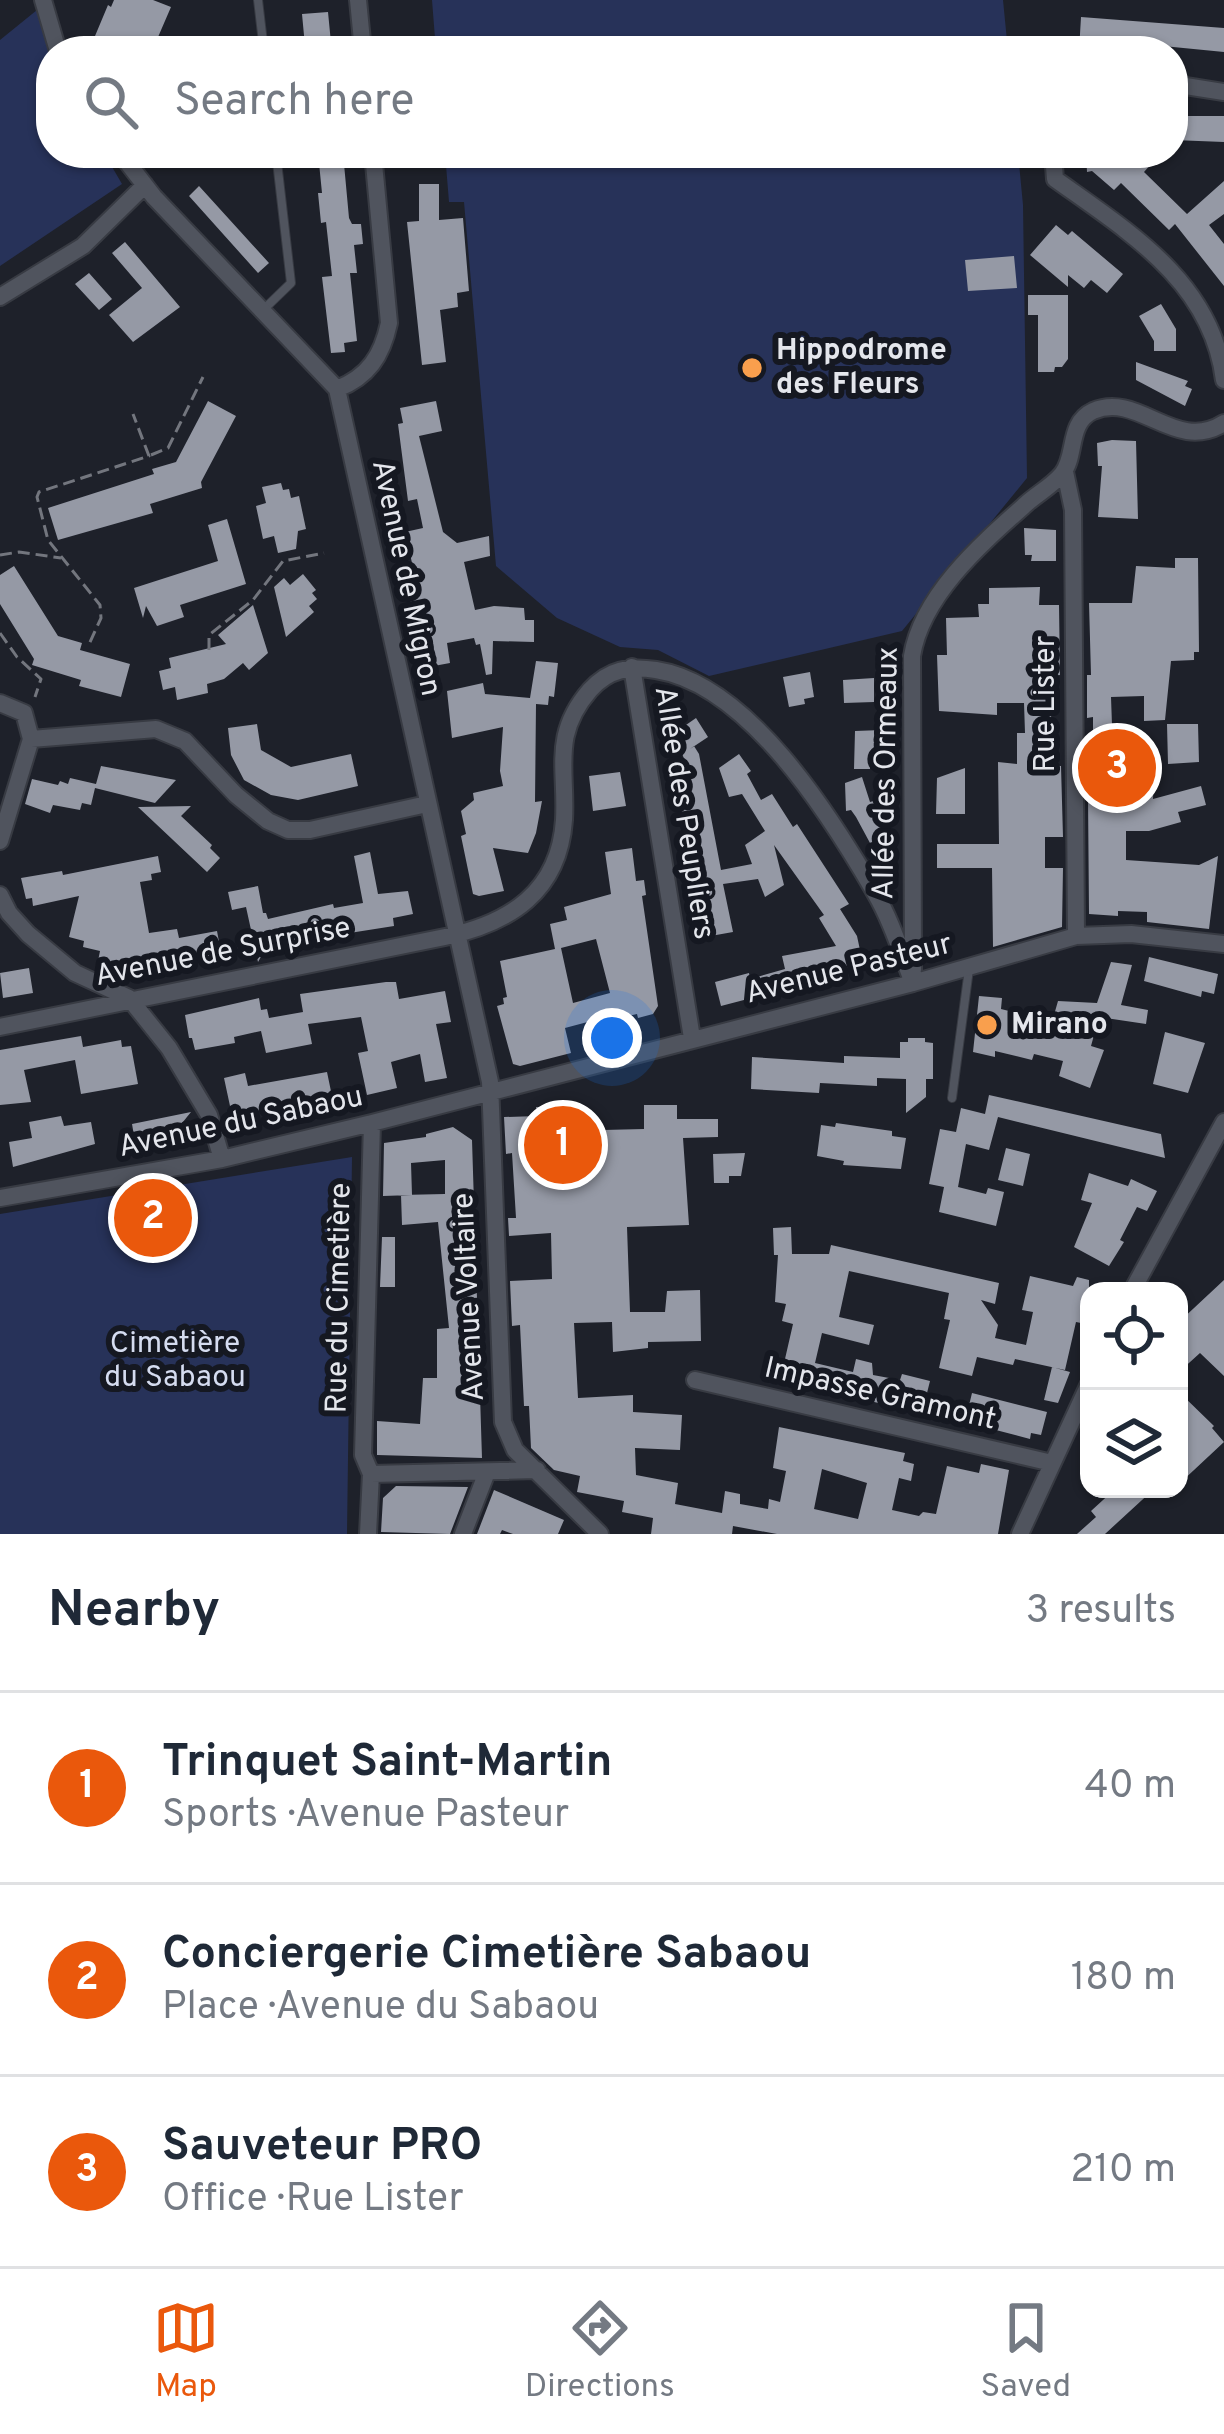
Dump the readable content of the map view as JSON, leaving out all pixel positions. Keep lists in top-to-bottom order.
{
  "streets": {
    "street": [
      "Avenue de Migron",
      "Rue Lister",
      "Allée des Ormeaux",
      "Allée des Peupliers",
      "Avenue de Surprise",
      "Avenue Pasteur",
      "Avenue du Sabaou",
      "Avenue Voltaire",
      "Rue du Cimetière",
      "Impasse Gramont"
    ]
  },
  "crossings": [
    ["Avenue de Migron", "Avenue de Surprise"],
    ["Avenue de Migron", "Avenue Pasteur"],
    ["Avenue de Migron", "Avenue du Sabaou"],
    ["Avenue de Migron", "Avenue Voltaire"],
    ["Rue Lister", "Allée des Ormeaux"],
    ["Rue Lister", "Avenue Pasteur"],
    ["Allée des Ormeaux", "Avenue Pasteur"],
    ["Allée des Peupliers", "Avenue de Surprise"],
    ["Allée des Peupliers", "Avenue Pasteur"],
    ["Avenue Pasteur", "Avenue du Sabaou"],
    ["Avenue Pasteur", "Avenue Voltaire"],
    ["Avenue du Sabaou", "Avenue Voltaire"],
    ["Avenue du Sabaou", "Rue du Cimetière"]
  ],
  "parks": ["Cimetière du Sabaou"],
  "places": ["Hippodrome des Fleurs", "Mirano"],
  "page": {
    "search": "Search here",
    "pins": ["3", "1", "2"],
    "heading": ["Nearby", "3 results"],
    "list": [
      {
        "mark": "1",
        "name": "Trinquet Saint-Martin",
        "note": "Sports · Avenue Pasteur",
        "value": "40 m"
      },
      {
        "mark": "2",
        "name": "Conciergerie Cimetière Sabaou",
        "note": "Place · Avenue du Sabaou",
        "value": "180 m"
      },
      {
        "mark": "3",
        "name": "Sauveteur PRO",
        "note": "Office · Rue Lister",
        "value": "210 m"
      }
    ],
    "nav": ["Map", "Directions", "Saved"]
  }
}
